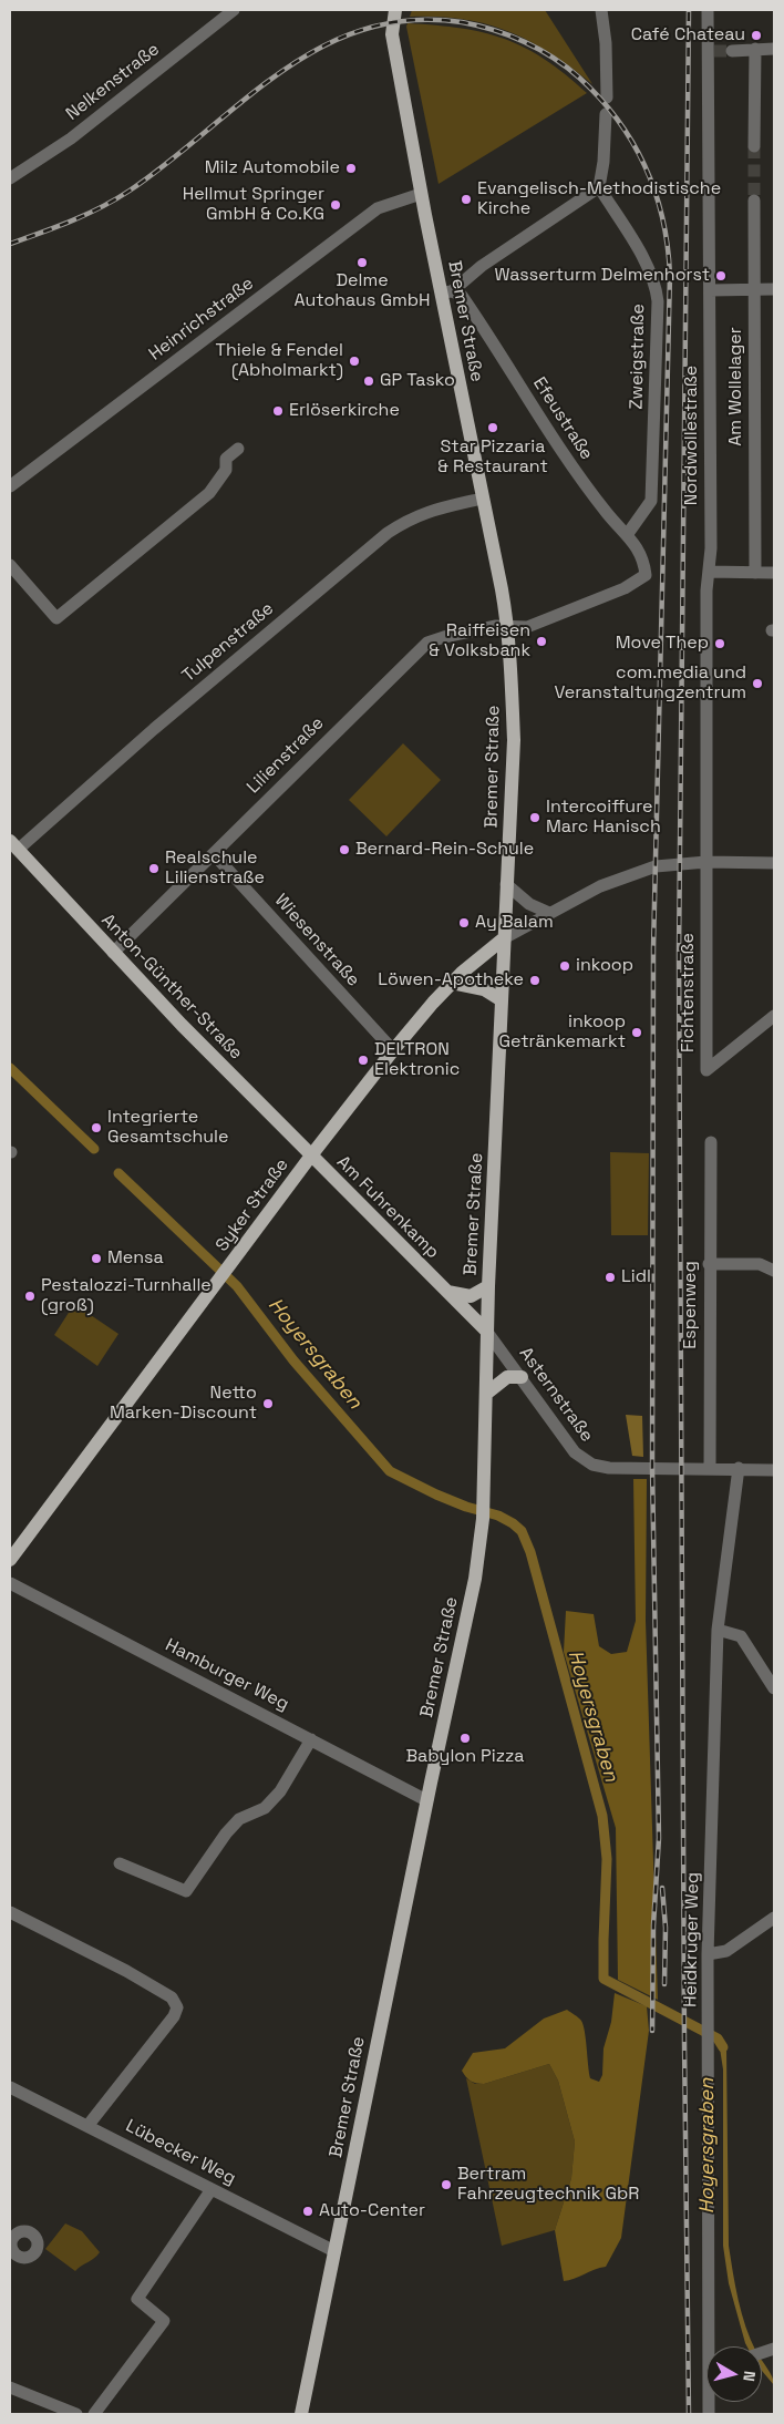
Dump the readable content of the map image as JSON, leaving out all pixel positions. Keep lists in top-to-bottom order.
{
  "streets": {
    "main road": [
      "Bremer Straße",
      "Anton-Günther-Straße",
      "Syker Straße",
      "Am Fuhrenkamp"
    ],
    "street": [
      "Nelkenstraße",
      "Heinrichstraße",
      "Zweigstraße",
      "Am Wollelager",
      "Efeustraße",
      "Nordwollestraße",
      "Tulpenstraße",
      "Lilienstraße",
      "Wiesenstraße",
      "Fichtenstraße",
      "Espenweg",
      "Asternstraße",
      "Hamburger Weg",
      "Heidkruger Weg",
      "Lübecker Weg"
    ]
  },
  "crossings": [
    ["Heinrichstraße", "Bremer Straße"],
    ["Bremer Straße", "Efeustraße"],
    ["Bremer Straße", "Tulpenstraße"],
    ["Bremer Straße", "Lilienstraße"],
    ["Bremer Straße", "Syker Straße"],
    ["Bremer Straße", "Am Fuhrenkamp"],
    ["Bremer Straße", "Asternstraße"],
    ["Bremer Straße", "Hamburger Weg"],
    ["Bremer Straße", "Lübecker Weg"],
    ["Zweigstraße", "Efeustraße"],
    ["Efeustraße", "Lilienstraße"],
    ["Nordwollestraße", "Fichtenstraße"],
    ["Tulpenstraße", "Anton-Günther-Straße"],
    ["Lilienstraße", "Wiesenstraße"],
    ["Lilienstraße", "Anton-Günther-Straße"],
    ["Wiesenstraße", "Syker Straße"],
    ["Anton-Günther-Straße", "Syker Straße"],
    ["Anton-Günther-Straße", "Am Fuhrenkamp"],
    ["Syker Straße", "Am Fuhrenkamp"],
    ["Am Fuhrenkamp", "Asternstraße"],
    ["Espenweg", "Asternstraße"],
    ["Asternstraße", "Heidkruger Weg"]
  ],
  "water": ["Hoyersgraben"],
  "places": [
    "Café Chateau",
    "Milz Automobile",
    "Evangelisch-Methodistische Kirche",
    "Hellmut Springer GmbH & Co.KG",
    "Delme Autohaus GmbH",
    "Wasserturm Delmenhorst",
    "Thiele & Fendel (Abholmarkt)",
    "GP Tasko",
    "Erlöserkirche",
    "Star Pizzaria & Restaurant",
    "Raiffeisen & Volksbank",
    "Move Thep",
    "com.media und Veranstaltungzentrum",
    "Intercoiffure Marc Hanisch",
    "Bernard-Rein-Schule",
    "Realschule Lilienstraße",
    "Ay Balam",
    "inkoop",
    "Löwen-Apotheke",
    "inkoop Getränkemarkt",
    "DELTRON Elektronic",
    "Integrierte Gesamtschule",
    "Mensa",
    "Lidl",
    "Pestalozzi-Turnhalle (groß)",
    "Netto Marken-Discount",
    "Babylon Pizza",
    "Bertram Fahrzeugtechnik GbR",
    "Auto-Center"
  ],
  "north": "right"
}
